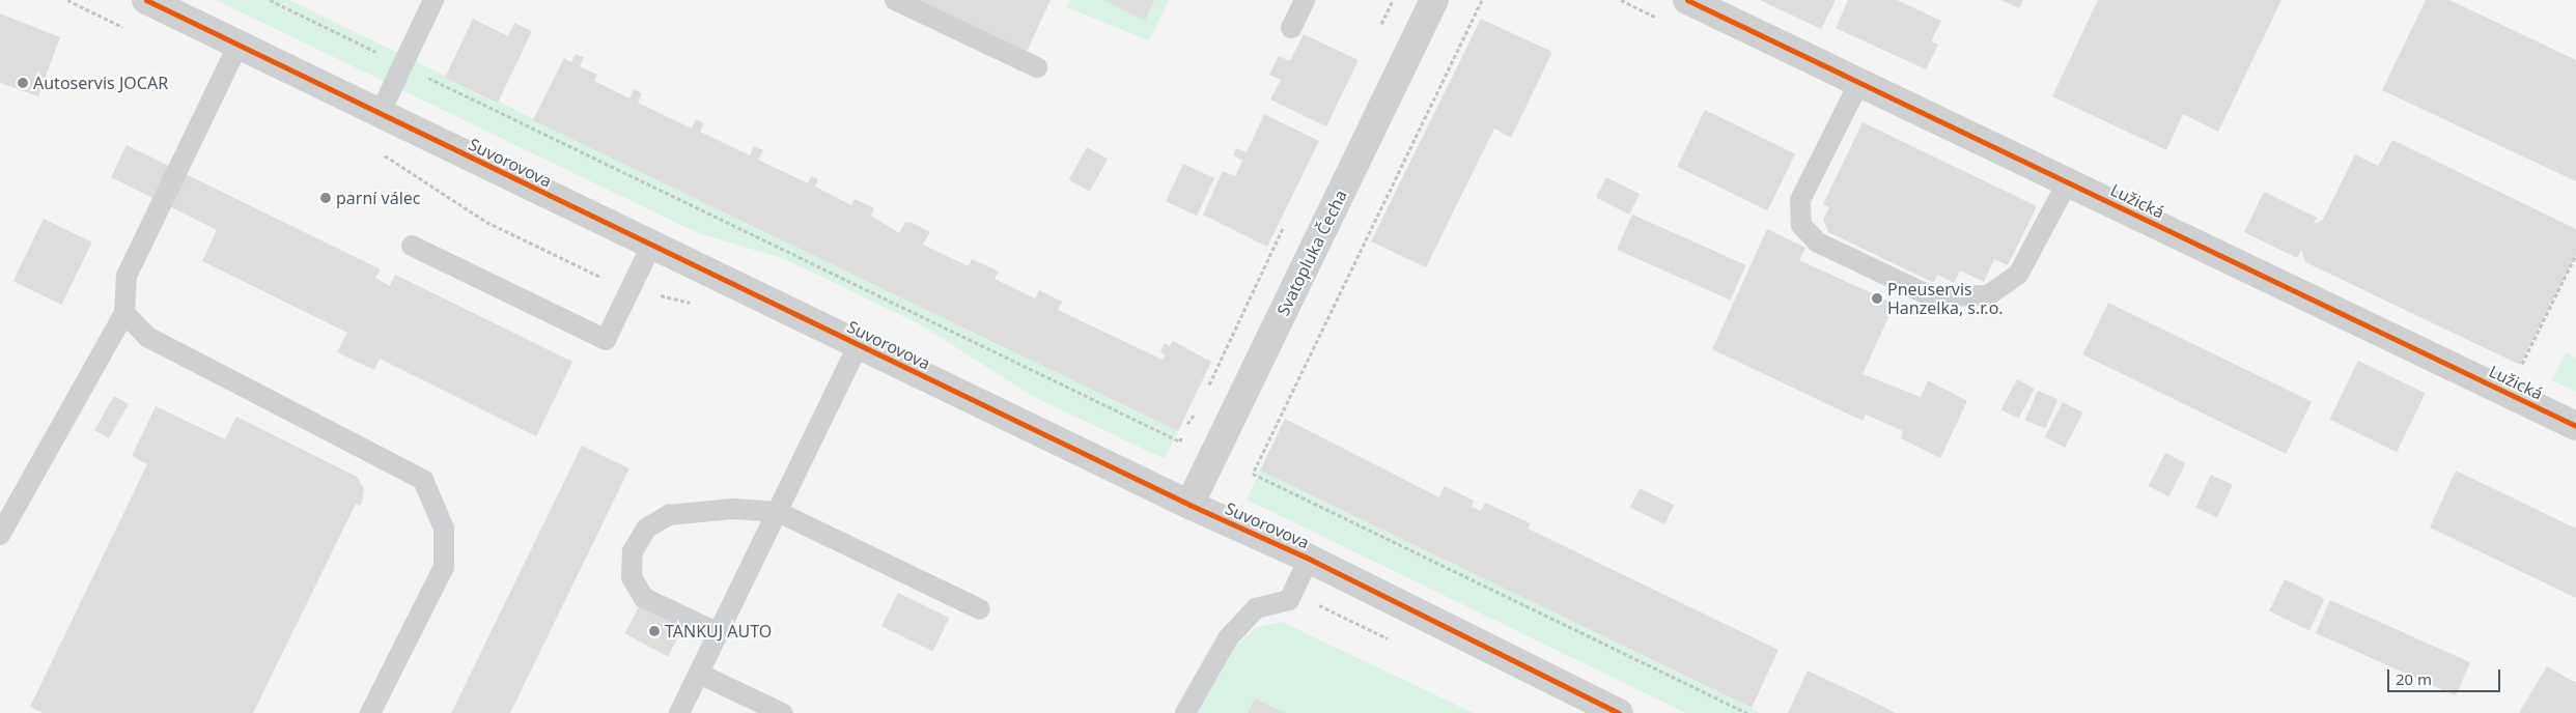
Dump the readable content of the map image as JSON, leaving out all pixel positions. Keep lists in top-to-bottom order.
{
  "streets": {
    "street": ["Suvorovova", "Lužická", "Svatopluka Čecha"]
  },
  "crossings": [
    ["Suvorovova", "Svatopluka Čecha"]
  ],
  "places": [
    "Autoservis JOCAR",
    "parní válec",
    "Pneuservis Hanzelka, s.r.o.",
    "TANKUJ AUTO"
  ],
  "scale_bar": "20 m"
}
